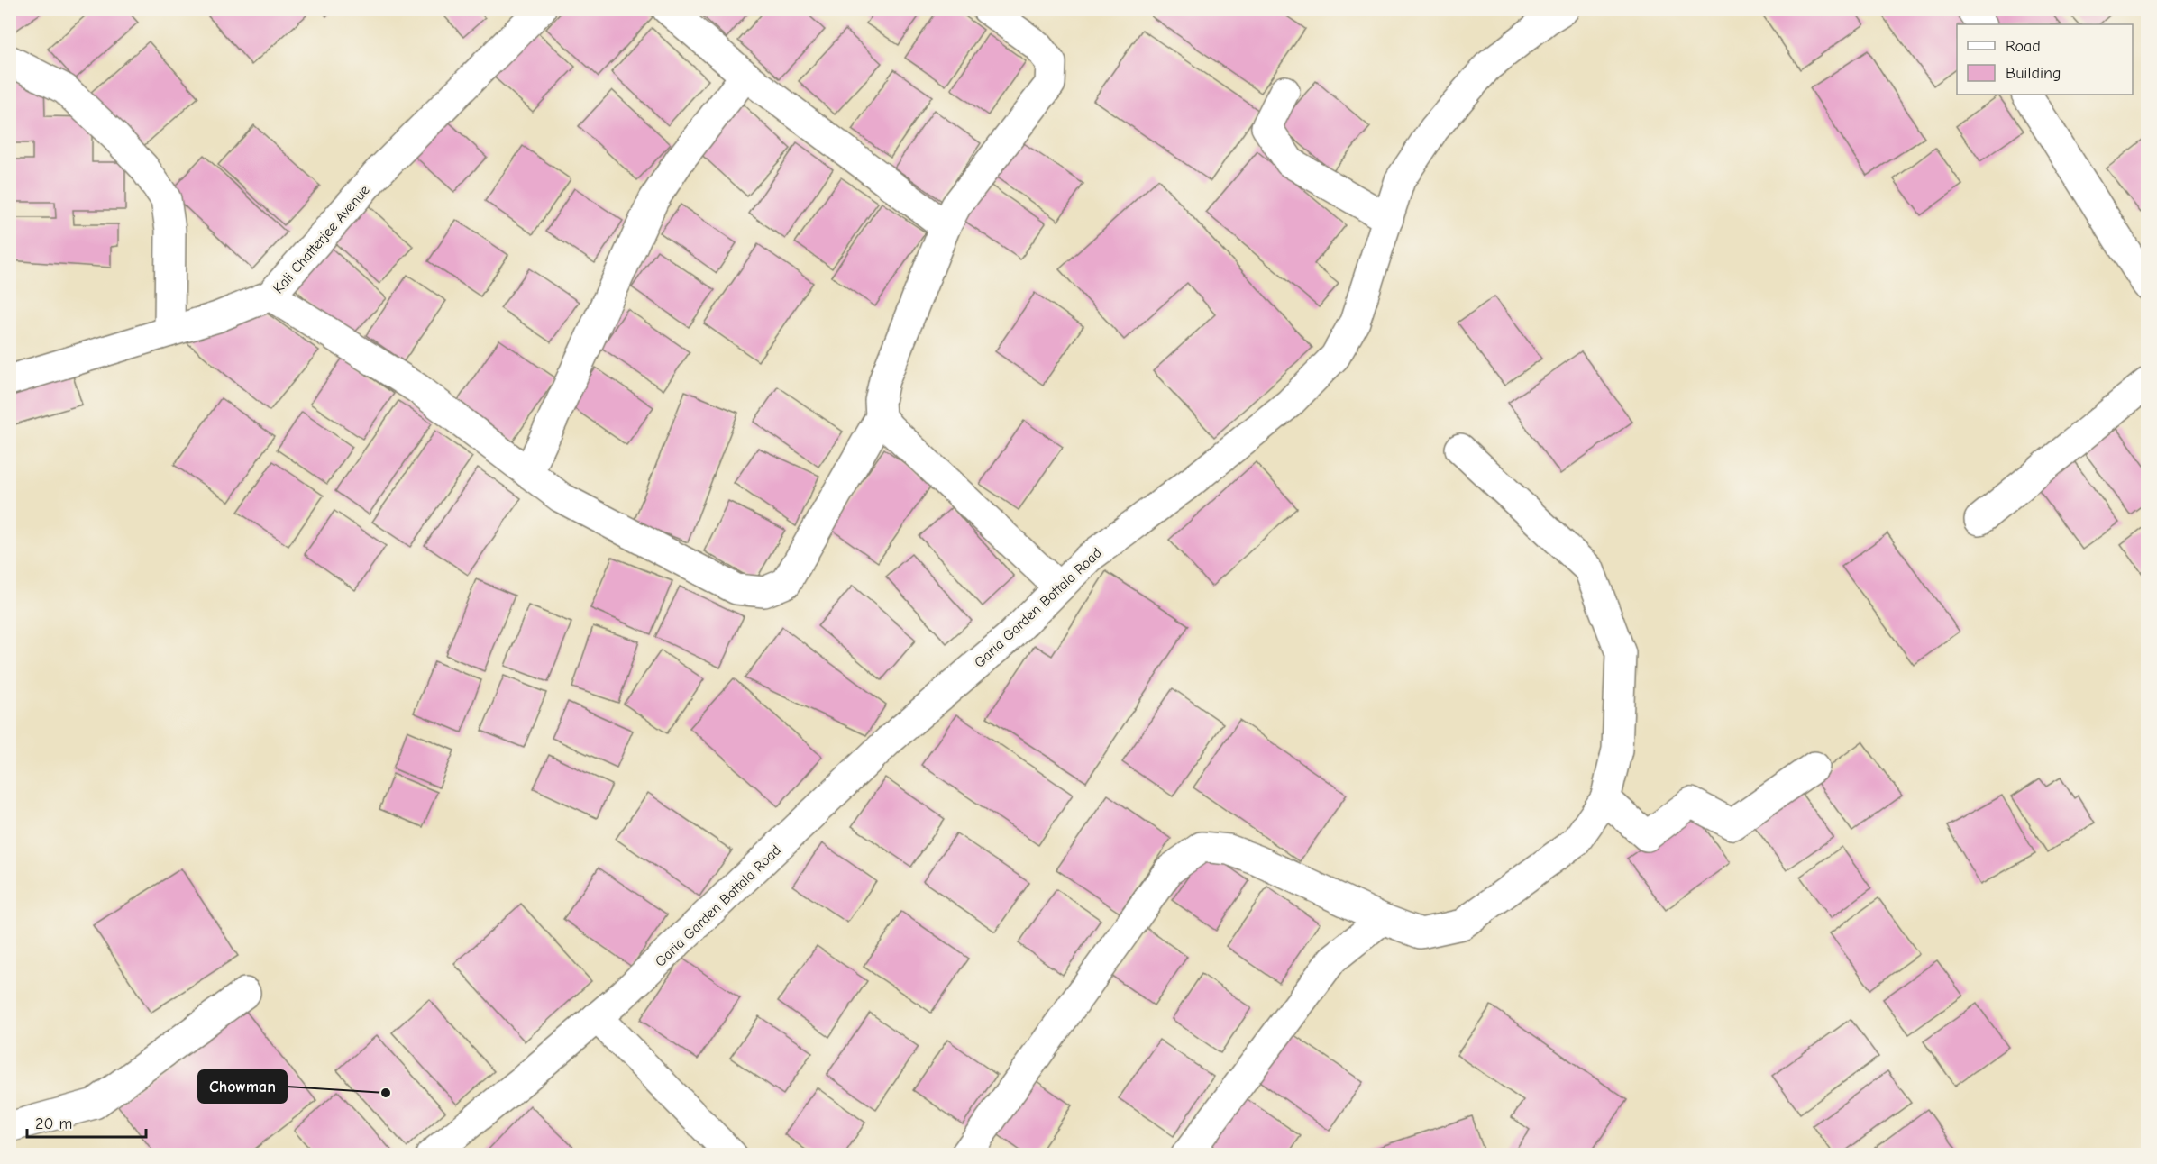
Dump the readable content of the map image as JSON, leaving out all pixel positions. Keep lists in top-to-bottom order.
{
  "streets": {
    "street": ["Kali Chatterjee Avenue", "Garia Garden Bottala Road"]
  },
  "places": ["Chowman"],
  "legend": ["Road", "Building"],
  "scale_bar": "20 m"
}
